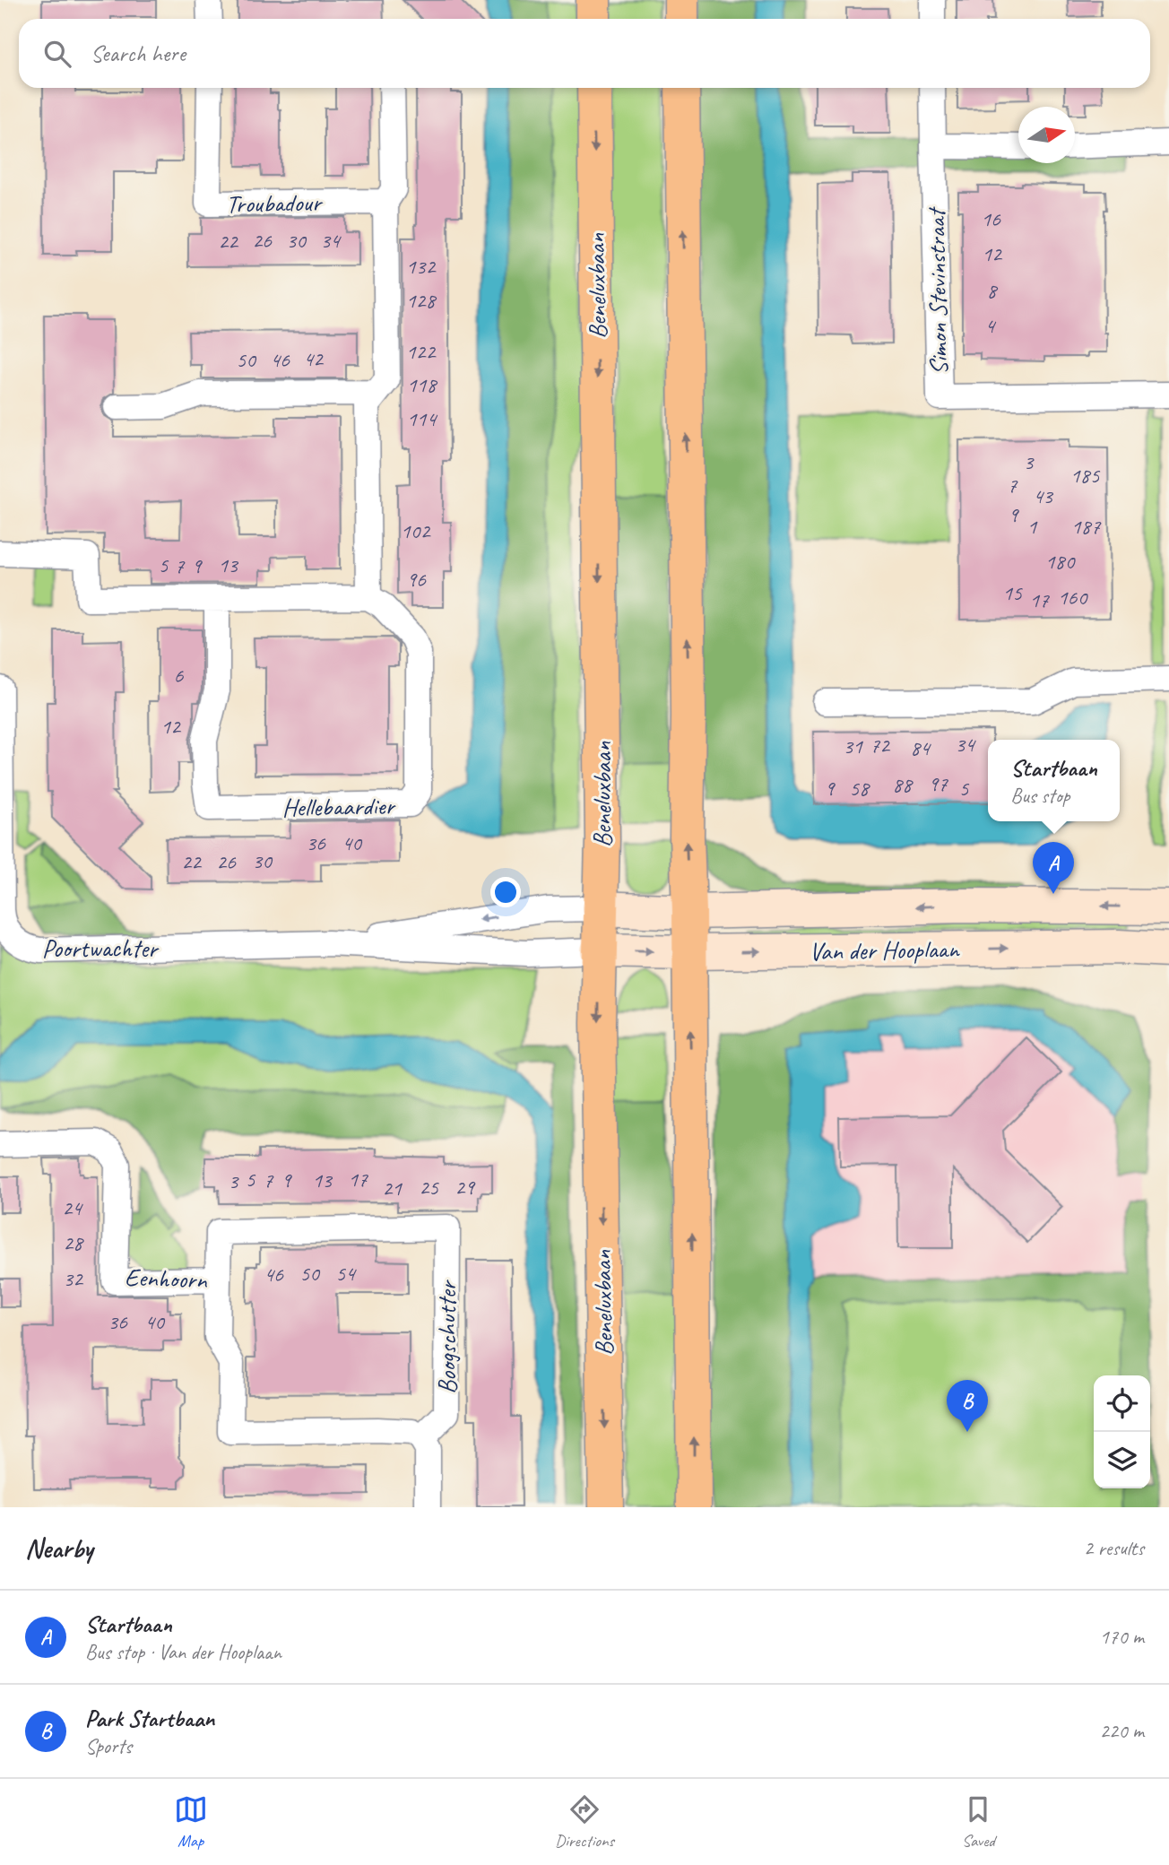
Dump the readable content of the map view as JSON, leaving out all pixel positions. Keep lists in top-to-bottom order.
{
  "streets": {
    "main road": ["Beneluxbaan"],
    "street": [
      "Troubadour",
      "Simon Stevinstraat",
      "Hellebaardier",
      "Poortwachter",
      "Van der Hooplaan",
      "Eenhoorn",
      "Boogschutter"
    ]
  },
  "crossings": [
    ["Beneluxbaan", "Poortwachter"],
    ["Beneluxbaan", "Van der Hooplaan"],
    ["Poortwachter", "Van der Hooplaan"],
    ["Eenhoorn", "Boogschutter"]
  ],
  "house_numbers": [
    "16",
    "26",
    "30",
    "34",
    "22",
    "12",
    "132",
    "8",
    "128",
    "4",
    "122",
    "42",
    "50",
    "46",
    "118",
    "114",
    "3",
    "185",
    "7",
    "43",
    "9",
    "1",
    "187",
    "102",
    "180",
    "5",
    "13",
    "7",
    "9",
    "96",
    "15",
    "160",
    "17",
    "6",
    "12",
    "34",
    "72",
    "31",
    "84",
    "97",
    "88",
    "9",
    "58",
    "5",
    "36",
    "40",
    "30",
    "22",
    "26",
    "5",
    "17",
    "7",
    "9",
    "13",
    "3",
    "25",
    "29",
    "21",
    "24",
    "28",
    "50",
    "54",
    "46",
    "32",
    "36",
    "40"
  ],
  "north": "right",
  "page": {
    "search": "Search here",
    "popup": ["Startbaan", "Bus stop"],
    "pins": ["A", "B"],
    "heading": ["Nearby", "2 results"],
    "list": [
      {
        "mark": "A",
        "name": "Startbaan",
        "note": "Bus stop · Van der Hooplaan",
        "value": "170 m"
      },
      {
        "mark": "B",
        "name": "Park Startbaan",
        "note": "Sports",
        "value": "220 m"
      }
    ],
    "nav": ["Map", "Directions", "Saved"]
  }
}
